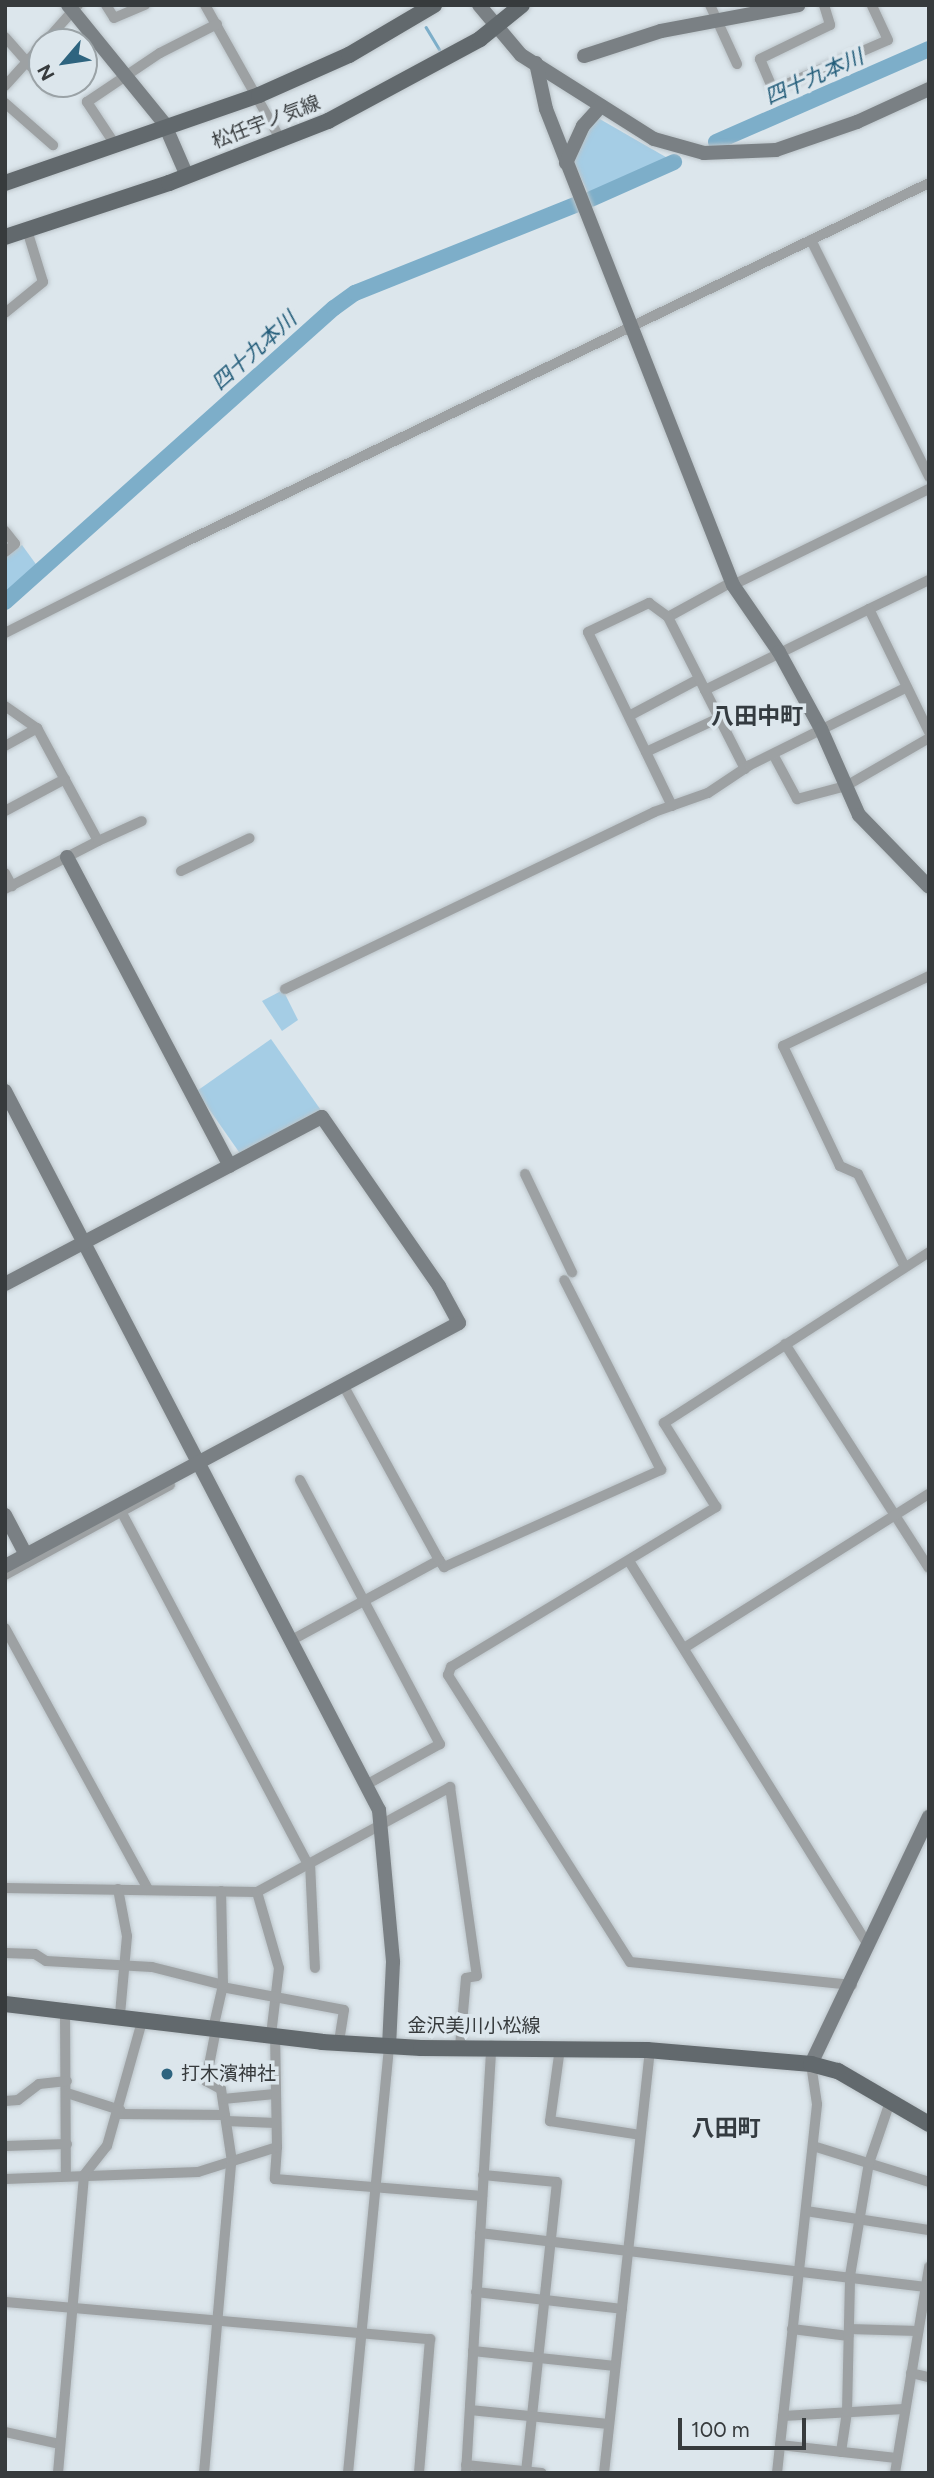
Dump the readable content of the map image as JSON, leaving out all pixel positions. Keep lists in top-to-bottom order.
{
  "streets": {
    "main road": ["松任宇ノ気線", "金沢美川小松線"]
  },
  "districts": ["八田中町", "八田町"],
  "water": ["四十九本川"],
  "places": ["打木濱神社"],
  "scale_bar": "100 m",
  "north": "bottom left"
}
